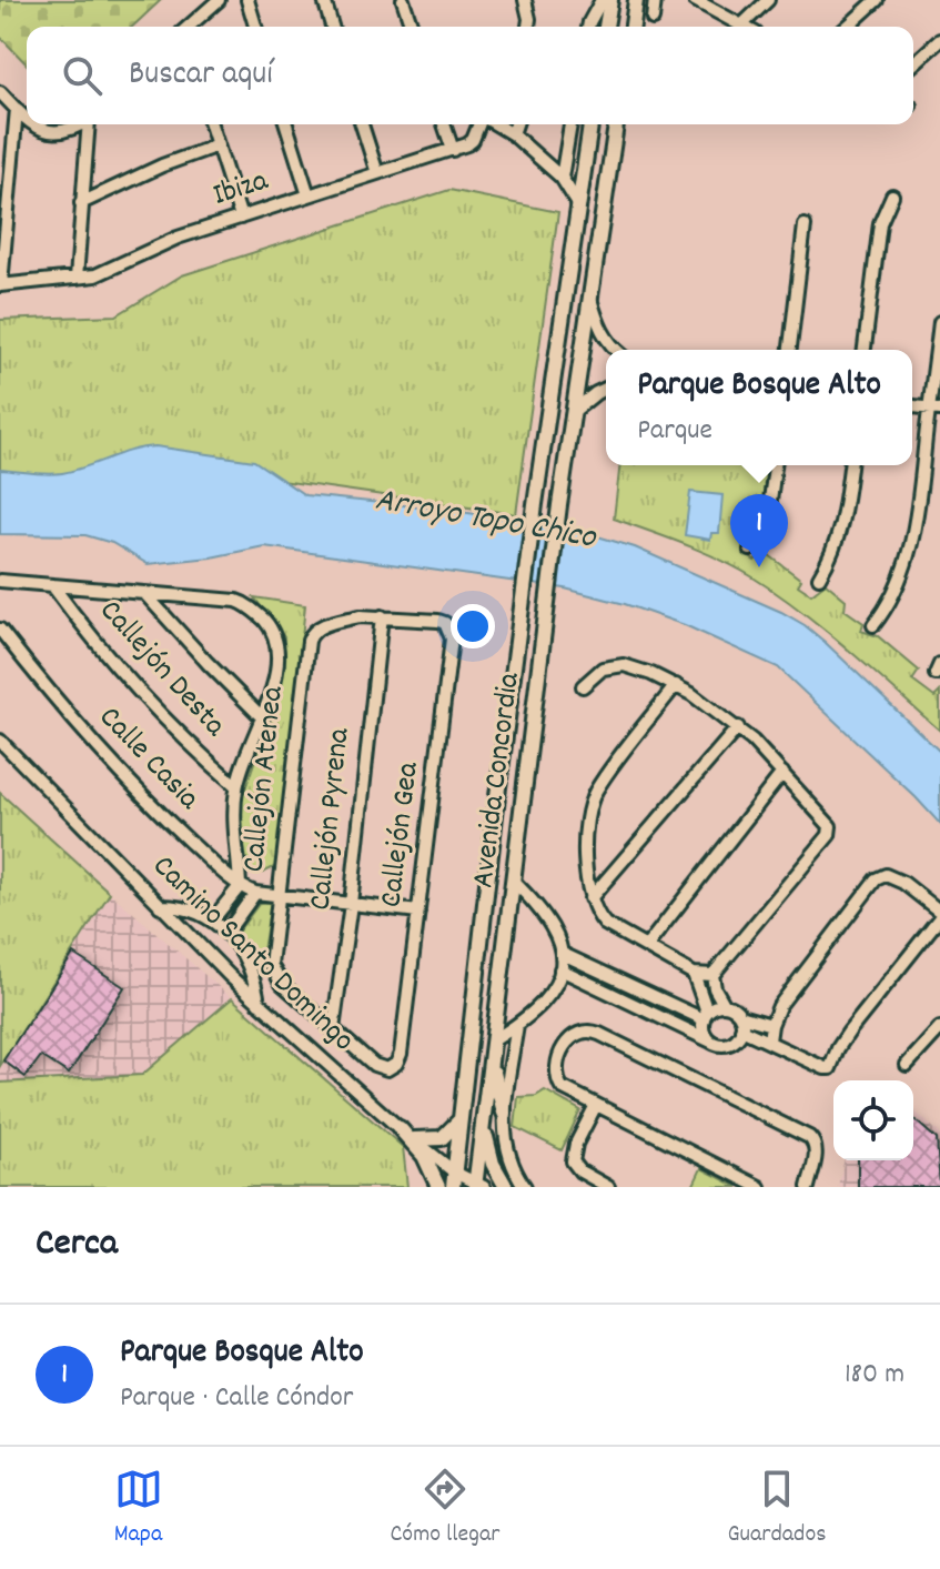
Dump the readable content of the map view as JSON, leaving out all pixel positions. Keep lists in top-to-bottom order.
{
  "streets": {
    "main road": ["Avenida Concordia"],
    "street": [
      "Ibiza",
      "Callejón Desta",
      "Calle Casia",
      "Callejón Atenea",
      "Callejón Pyrena",
      "Callejón Gea",
      "Camino Santo Domingo"
    ]
  },
  "crossings": [
    ["Calle Casia", "Callejón Atenea"],
    ["Calle Casia", "Callejón Pyrena"],
    ["Calle Casia", "Callejón Gea"],
    ["Callejón Atenea", "Callejón Pyrena"],
    ["Callejón Atenea", "Callejón Gea"],
    ["Avenida Concordia", "Camino Santo Domingo"],
    ["Callejón Pyrena", "Callejón Gea"]
  ],
  "water": ["Arroyo Topo Chico"],
  "page": {
    "search": "Buscar aquí",
    "popup": ["Parque Bosque Alto", "Parque"],
    "pins": "1",
    "heading": "Cerca",
    "list": [
      {
        "mark": "1",
        "name": "Parque Bosque Alto",
        "note": "Parque · Calle Cóndor",
        "value": "180 m"
      }
    ],
    "nav": ["Mapa", "Cómo llegar", "Guardados"]
  }
}
